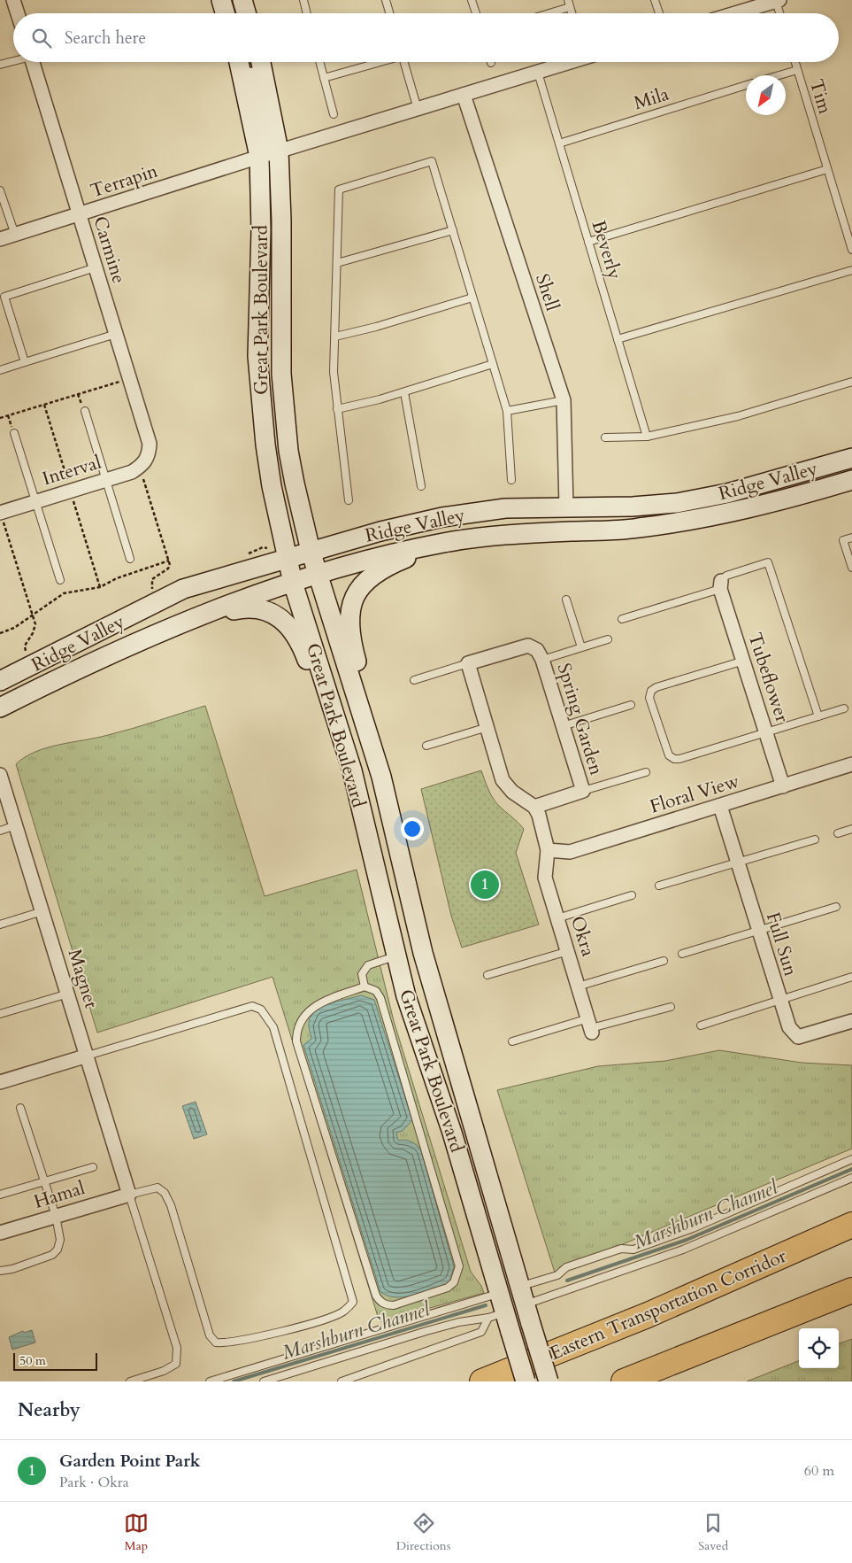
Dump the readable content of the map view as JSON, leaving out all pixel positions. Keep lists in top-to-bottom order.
{
  "streets": {
    "highway": ["Eastern Transportation Corridor"],
    "main road": ["Great Park Boulevard", "Ridge Valley"],
    "street": [
      "Terrapin",
      "Carmine",
      "Shell",
      "Interval",
      "Tubeflower",
      "Spring Garden",
      "Floral View",
      "Okra",
      "Full Sun",
      "Magnet",
      "Hamal"
    ],
    "lane": ["Tim", "Mila", "Beverly"]
  },
  "crossings": [
    ["Mila", "Beverly"],
    ["Terrapin", "Carmine"],
    ["Terrapin", "Great Park Boulevard"],
    ["Carmine", "Interval"],
    ["Shell", "Ridge Valley"],
    ["Great Park Boulevard", "Ridge Valley"],
    ["Tubeflower", "Floral View"],
    ["Spring Garden", "Okra"],
    ["Floral View", "Okra"],
    ["Floral View", "Full Sun"],
    ["Magnet", "Hamal"]
  ],
  "water": ["Marshburn Channel"],
  "scale_bar": "50 m",
  "north": "bottom left",
  "page": {
    "search": "Search here",
    "pins": "1",
    "scale": "50 m",
    "heading": "Nearby",
    "list": [
      {
        "mark": "1",
        "name": "Garden Point Park",
        "note": "Park · Okra",
        "value": "60 m"
      }
    ],
    "nav": ["Map", "Directions", "Saved"]
  }
}
